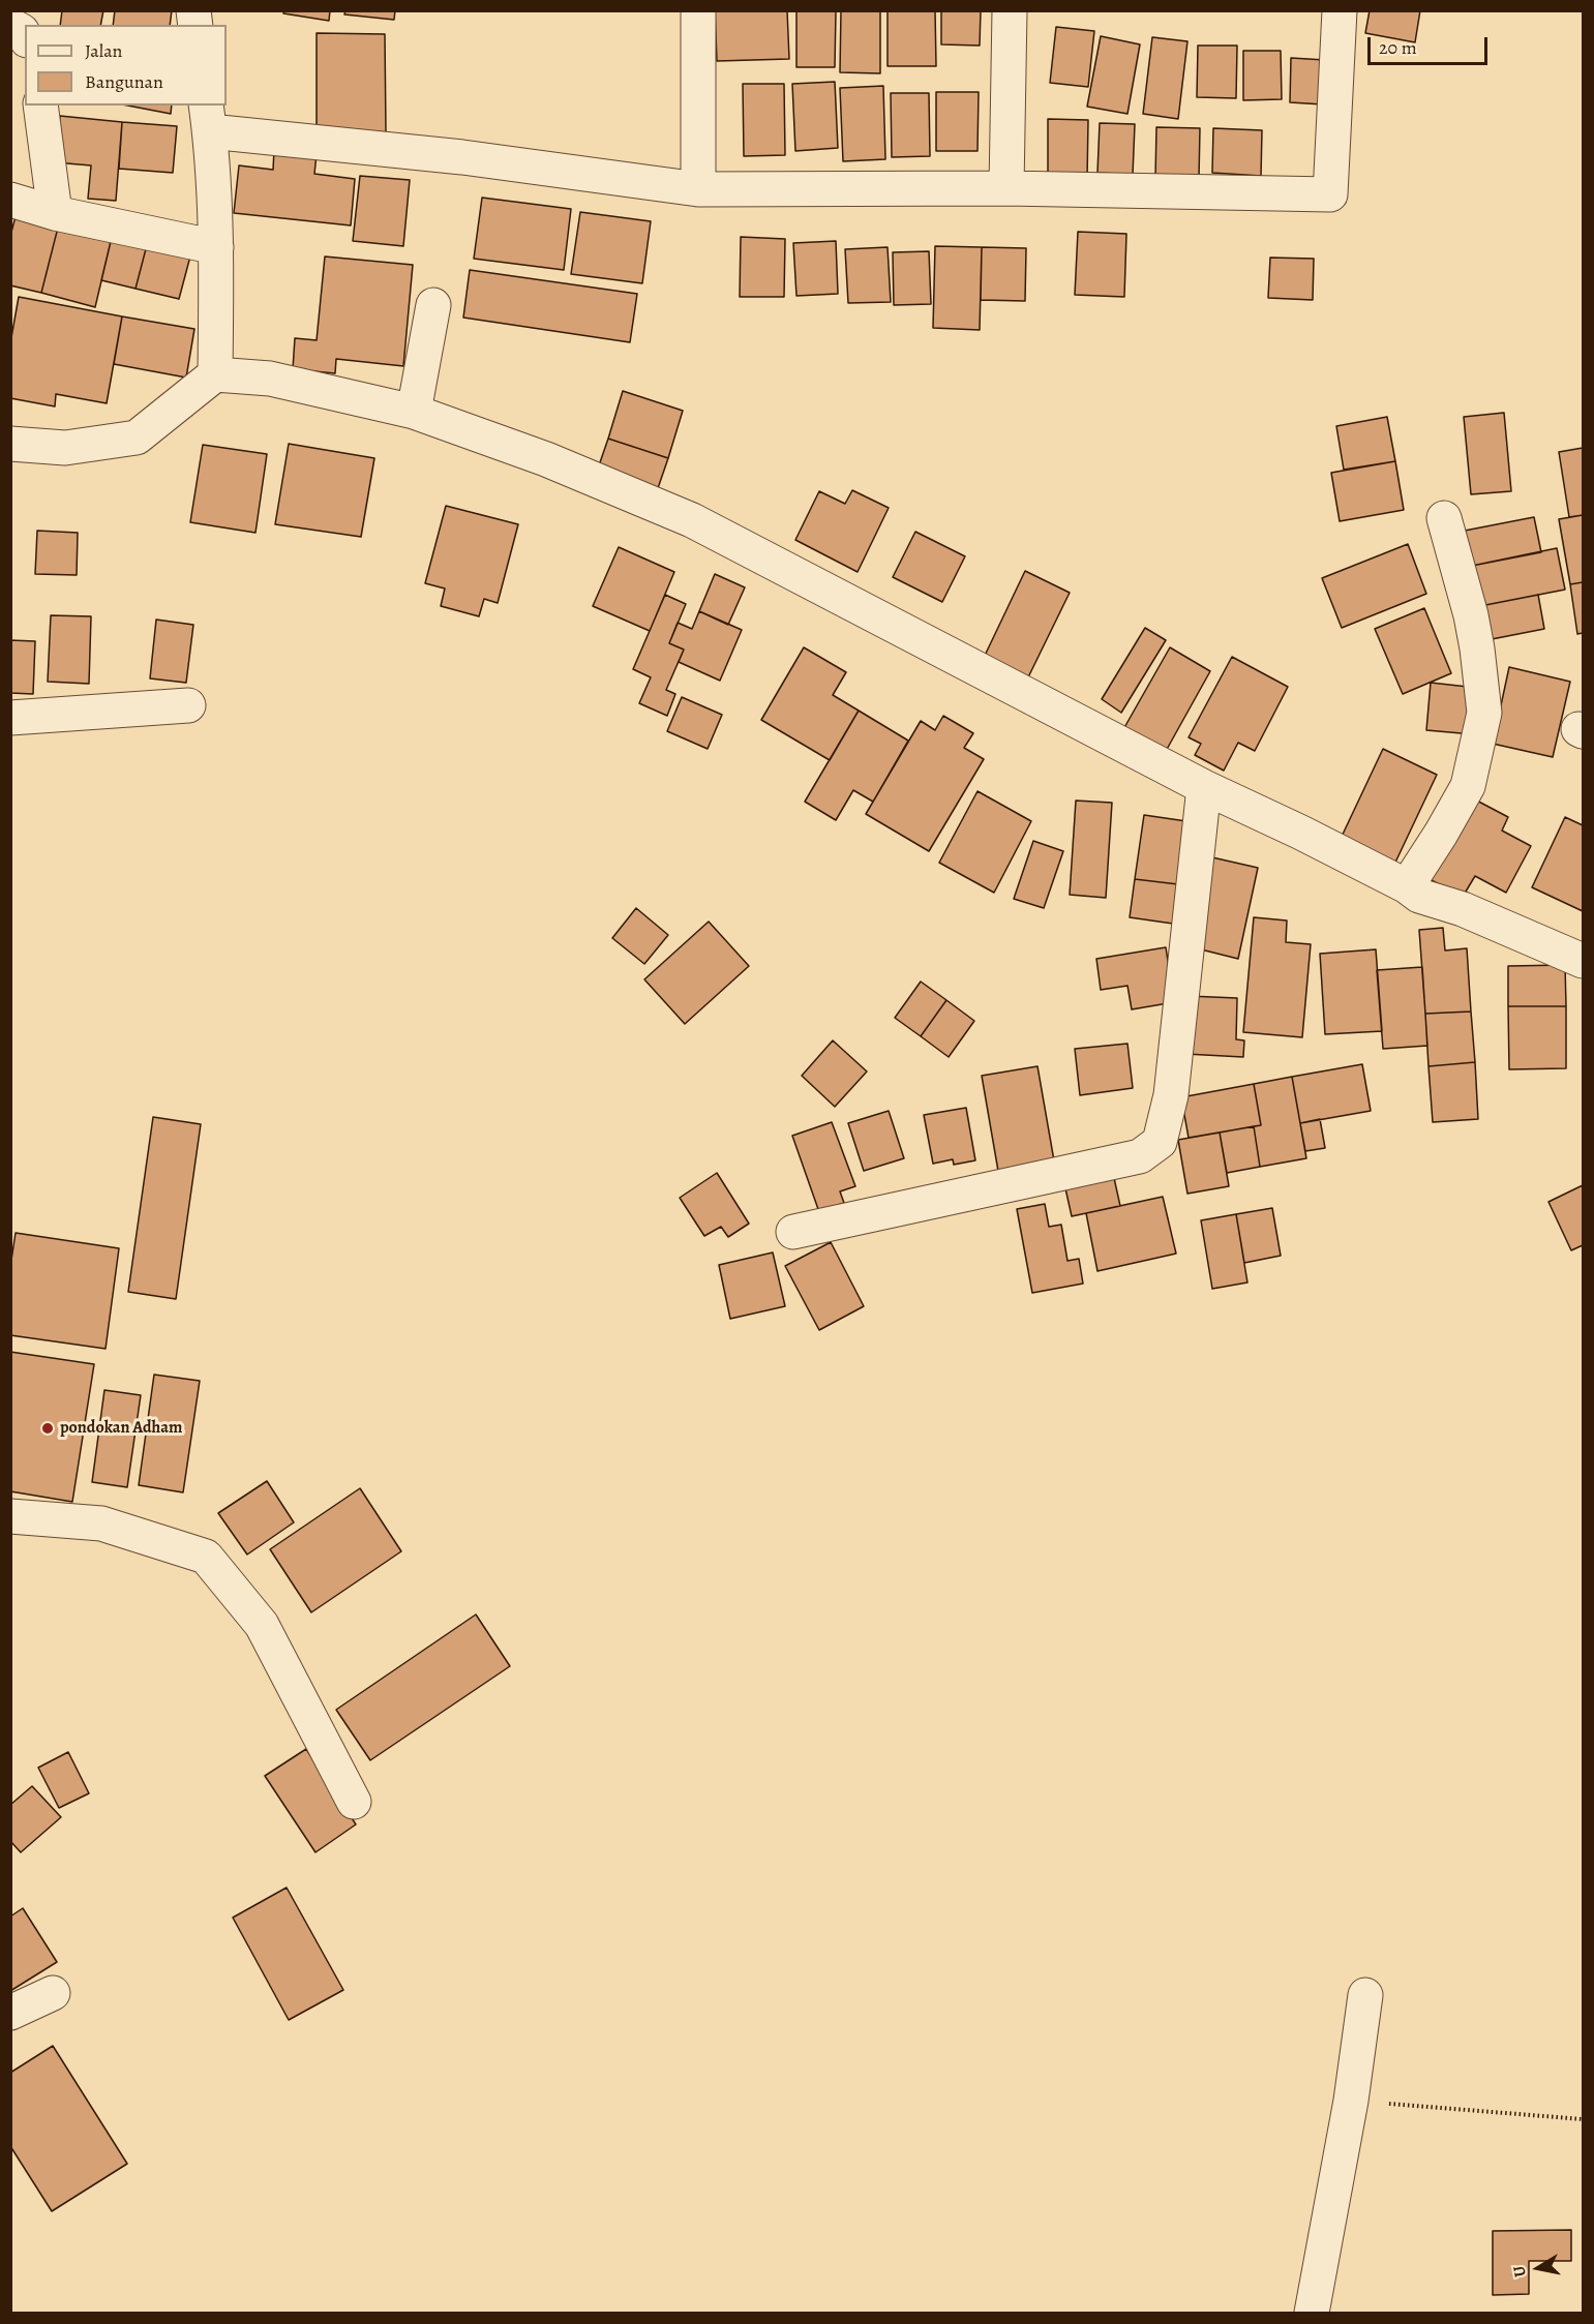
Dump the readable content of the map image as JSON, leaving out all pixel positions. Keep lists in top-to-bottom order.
{
  "places": ["pondokan Adham"],
  "legend": ["Jalan", "Bangunan"],
  "scale_bar": "20 m",
  "north": "left"
}
